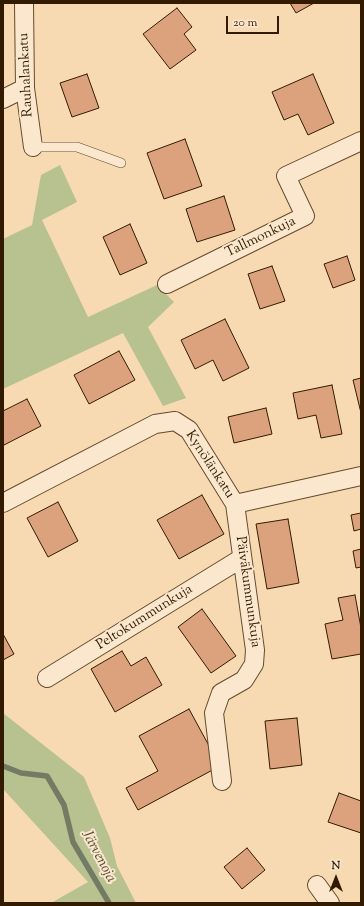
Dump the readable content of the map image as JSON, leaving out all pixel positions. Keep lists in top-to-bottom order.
{
  "streets": {
    "street": [
      "Rauhalankatu",
      "Tallmonkuja",
      "Kynölänkatu",
      "Päiväkummunkuja",
      "Peltokummunkuja"
    ]
  },
  "crossings": [
    ["Kynölänkatu", "Päiväkummunkuja"],
    ["Päiväkummunkuja", "Peltokummunkuja"]
  ],
  "water": ["Järvenoja"],
  "scale_bar": "20 m",
  "north": "top"
}
